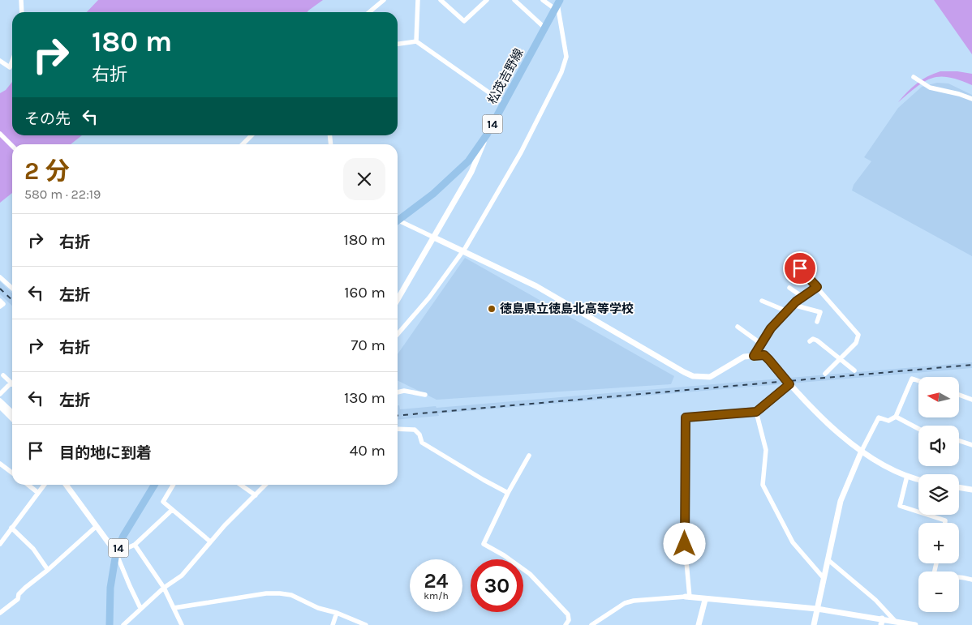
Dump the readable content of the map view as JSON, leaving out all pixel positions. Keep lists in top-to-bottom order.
{
  "streets": {
    "main road": ["松茂吉野線", "14"]
  },
  "places": ["徳島県立徳島北高等学校"],
  "north": "left",
  "page": {
    "turn": ["180 m", "右折"],
    "then": "その先",
    "heading": ["2 分", "580 m · 22:19"],
    "list": [
      {
        "name": "右折",
        "value": "180 m"
      },
      {
        "name": "左折",
        "value": "160 m"
      },
      {
        "name": "右折",
        "value": "70 m"
      },
      {
        "name": "左折",
        "value": "130 m"
      },
      {
        "name": "目的地に到着",
        "value": "40 m"
      }
    ],
    "map_buttons": ["+", "−"],
    "speed": "24 km/h",
    "limit": "30"
  }
}
